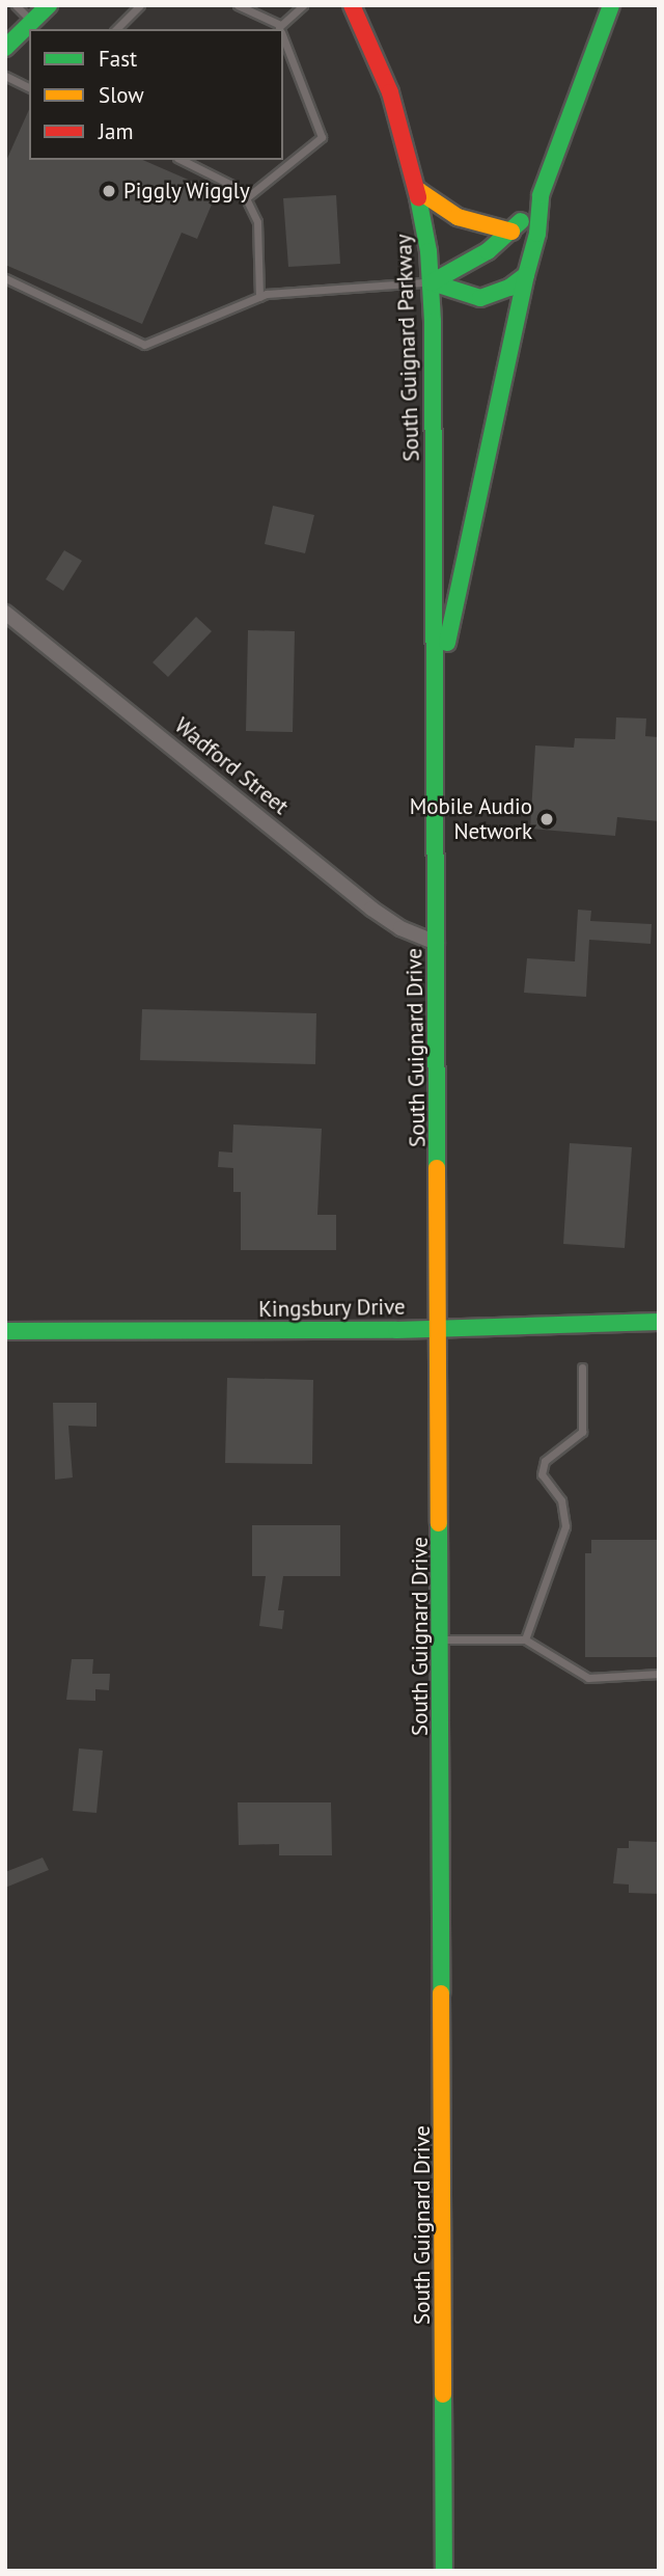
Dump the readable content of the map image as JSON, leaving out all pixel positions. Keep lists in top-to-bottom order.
{
  "streets": {
    "main road": ["South Guignard Parkway", "South Guignard Drive", "Kingsbury Drive"],
    "street": ["Wadford Street"]
  },
  "crossings": [
    ["South Guignard Parkway", "South Guignard Drive"],
    ["Wadford Street", "South Guignard Drive"],
    ["South Guignard Drive", "Kingsbury Drive"]
  ],
  "places": ["Piggly Wiggly", "Mobile Audio Network"],
  "legend": ["Fast", "Slow", "Jam"]
}
